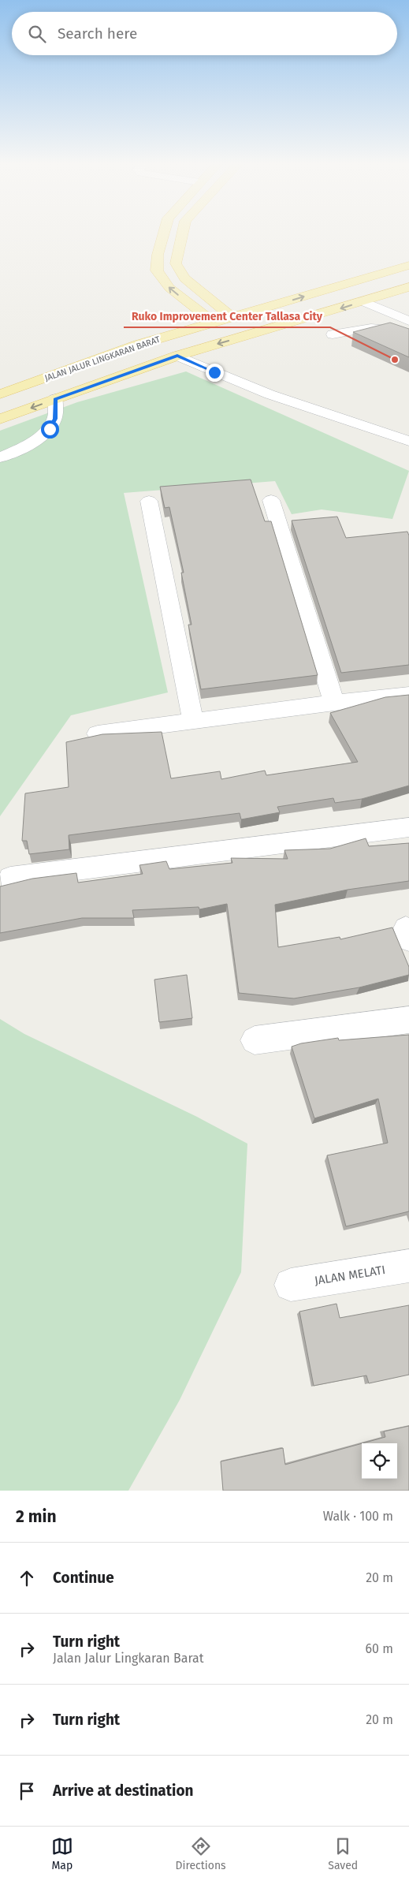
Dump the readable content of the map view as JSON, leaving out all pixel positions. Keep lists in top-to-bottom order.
{
  "streets": {
    "main road": ["JALAN JALUR LINGKARAN BARAT"],
    "street": ["JALAN MELATI"]
  },
  "places": ["Ruko Improvement Center Tallasa City"],
  "page": {
    "search": "Search here",
    "heading": ["2 min", "Walk · 100 m"],
    "list": [
      ["Continue", "20 m"],
      ["Turn right", "Jalan Jalur Lingkaran Barat", "60 m"],
      ["Turn right", "20 m"],
      "Arrive at destination"
    ],
    "nav": ["Map", "Directions", "Saved"]
  }
}
